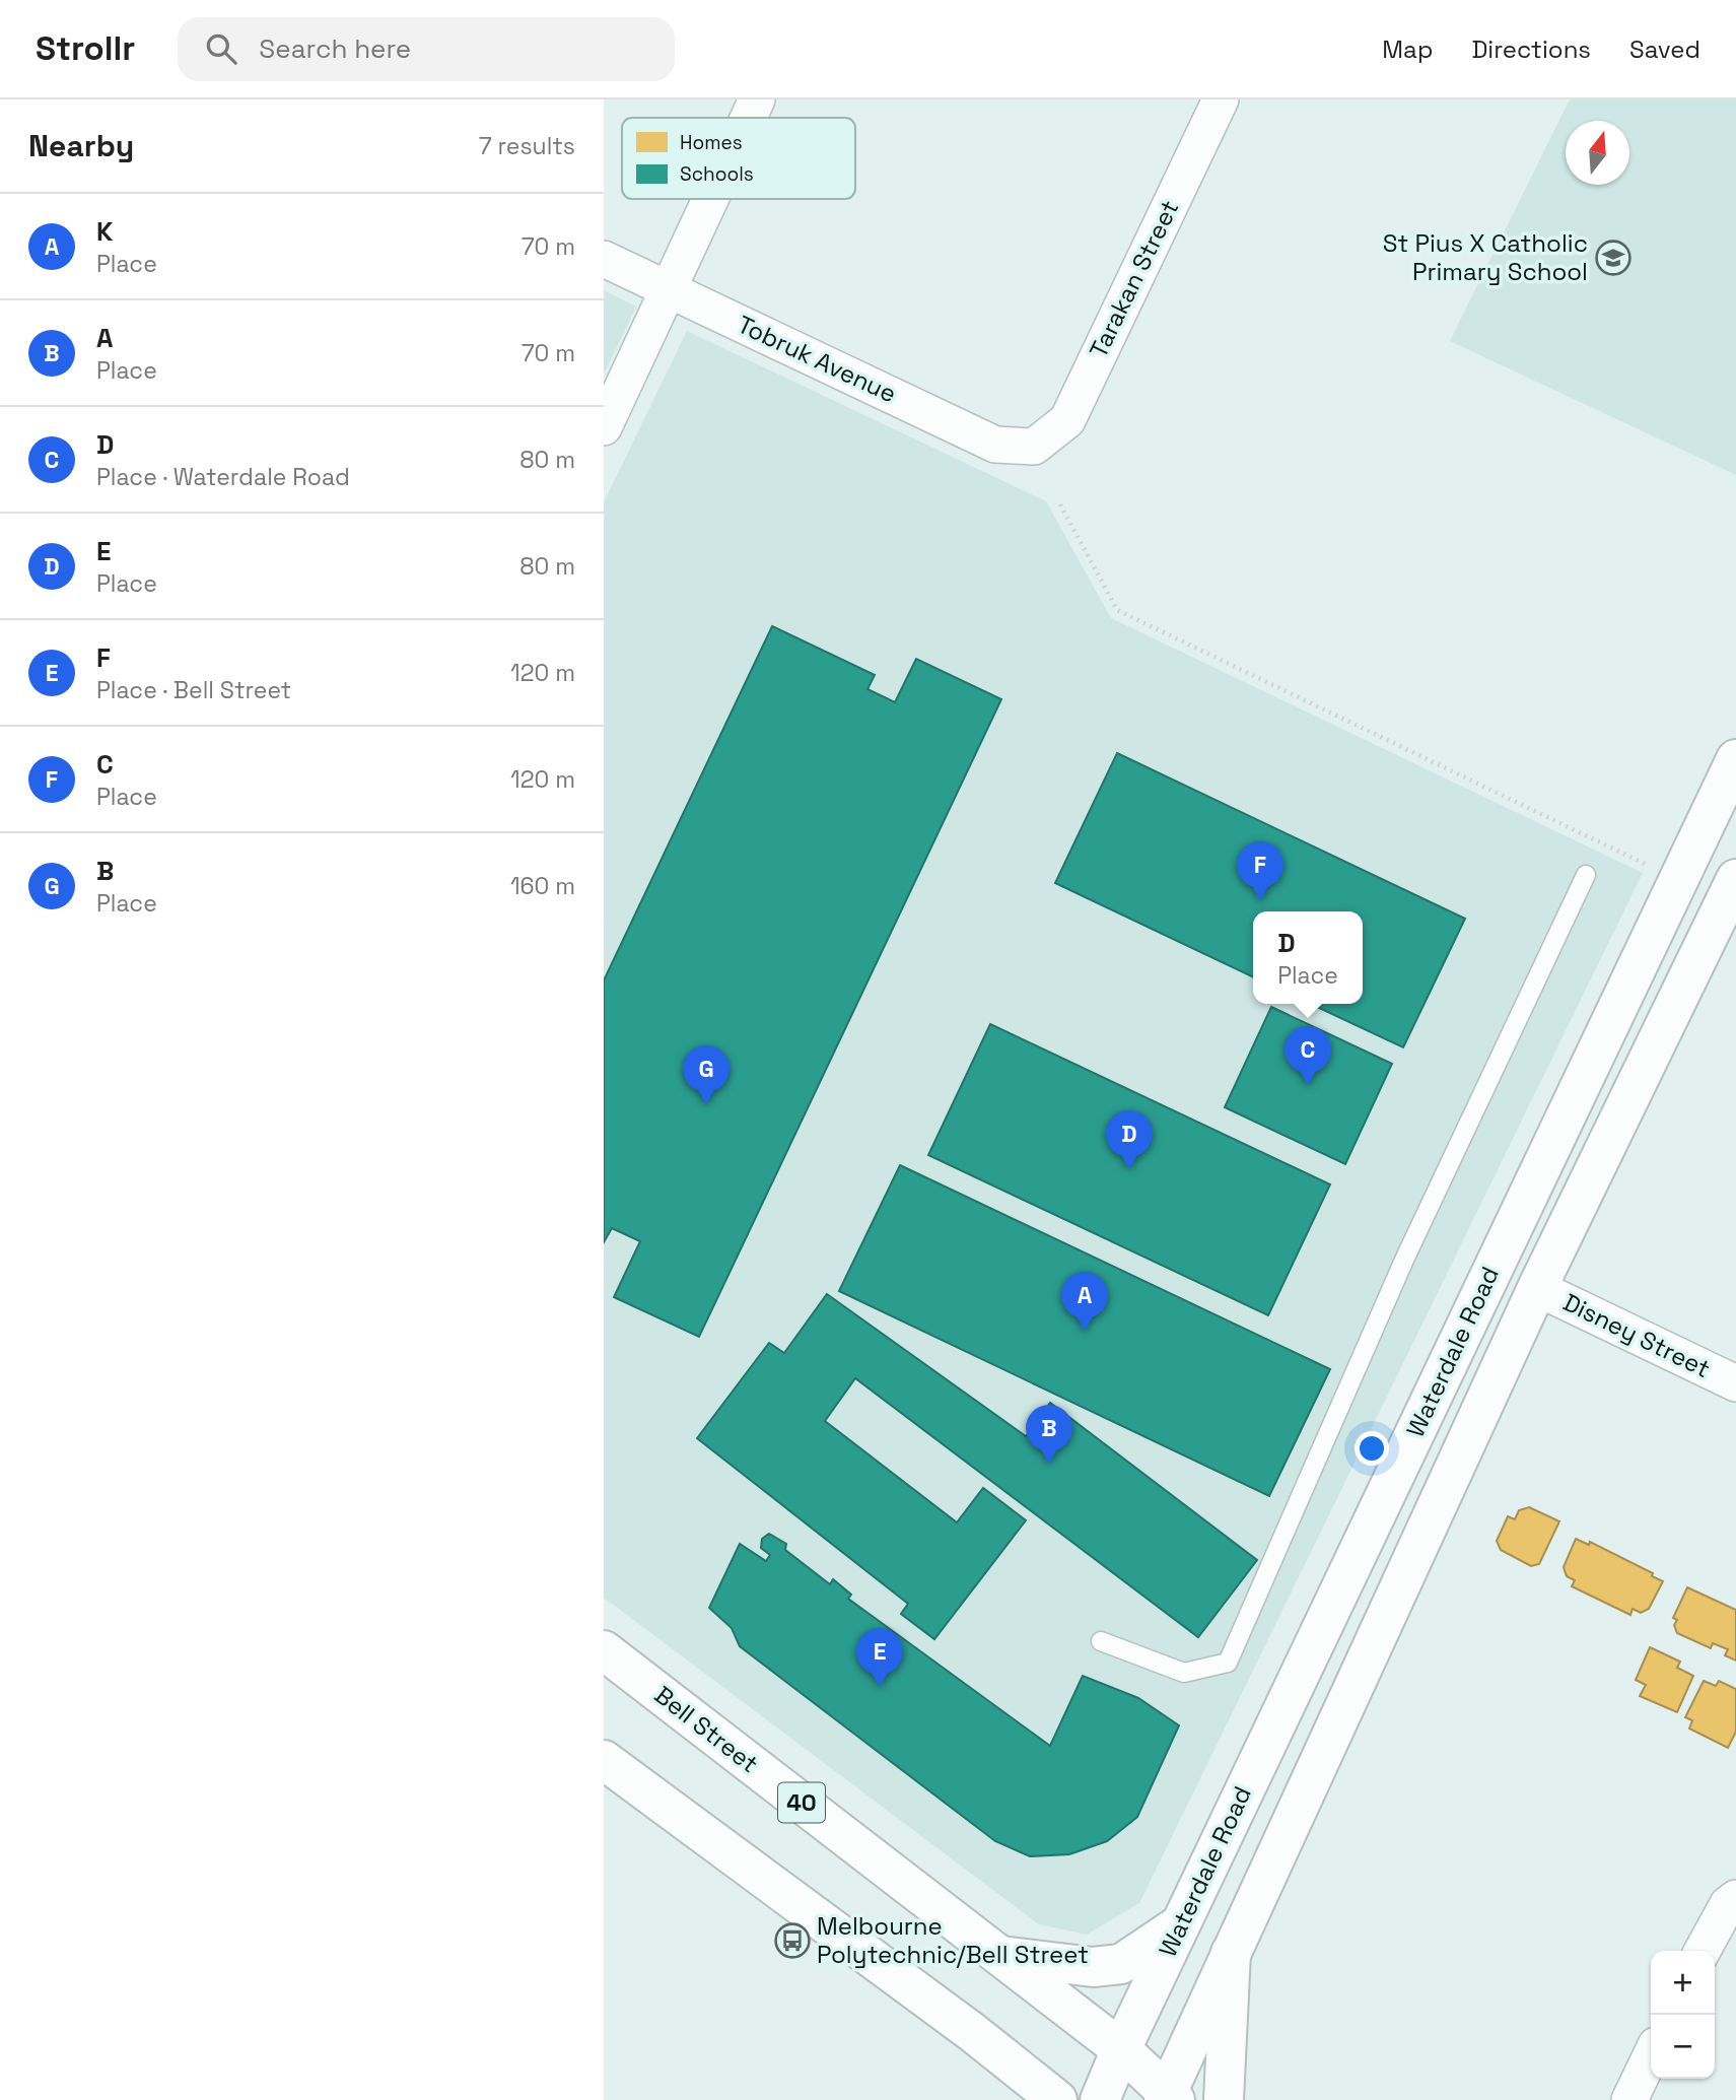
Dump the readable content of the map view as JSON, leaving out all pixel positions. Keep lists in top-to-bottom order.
{
  "streets": {
    "main road": ["Waterdale Road", "Bell Street", "40"],
    "street": ["Tarakan Street", "Tobruk Avenue", "Disney Street"]
  },
  "crossings": [
    ["Tarakan Street", "Tobruk Avenue"],
    ["Disney Street", "Waterdale Road"],
    ["Waterdale Road", "Bell Street"]
  ],
  "places": {
    "school or university": ["St Pius X Catholic Primary School"],
    "bus stop": ["Melbourne Polytechnic/Bell Street"]
  },
  "legend": ["Homes", "Schools"],
  "north": "top",
  "page": {
    "header": "Strollr",
    "search": "Search here",
    "nav": ["Map", "Directions", "Saved"],
    "heading": ["Nearby", "7 results"],
    "list": [
      {
        "mark": "A",
        "name": "K",
        "note": "Place",
        "value": "70 m"
      },
      {
        "mark": "B",
        "name": "A",
        "note": "Place",
        "value": "70 m"
      },
      {
        "mark": "C",
        "name": "D",
        "note": "Place · Waterdale Road",
        "value": "80 m"
      },
      {
        "mark": "D",
        "name": "E",
        "note": "Place",
        "value": "80 m"
      },
      {
        "mark": "E",
        "name": "F",
        "note": "Place · Bell Street",
        "value": "120 m"
      },
      {
        "mark": "F",
        "name": "C",
        "note": "Place",
        "value": "120 m"
      },
      {
        "mark": "G",
        "name": "B",
        "note": "Place",
        "value": "160 m"
      }
    ],
    "pins": [
      "F",
      "C",
      "G",
      "D",
      "A",
      "B",
      "E"
    ],
    "popup": ["D", "Place"],
    "map_buttons": ["+", "−"]
  }
}
